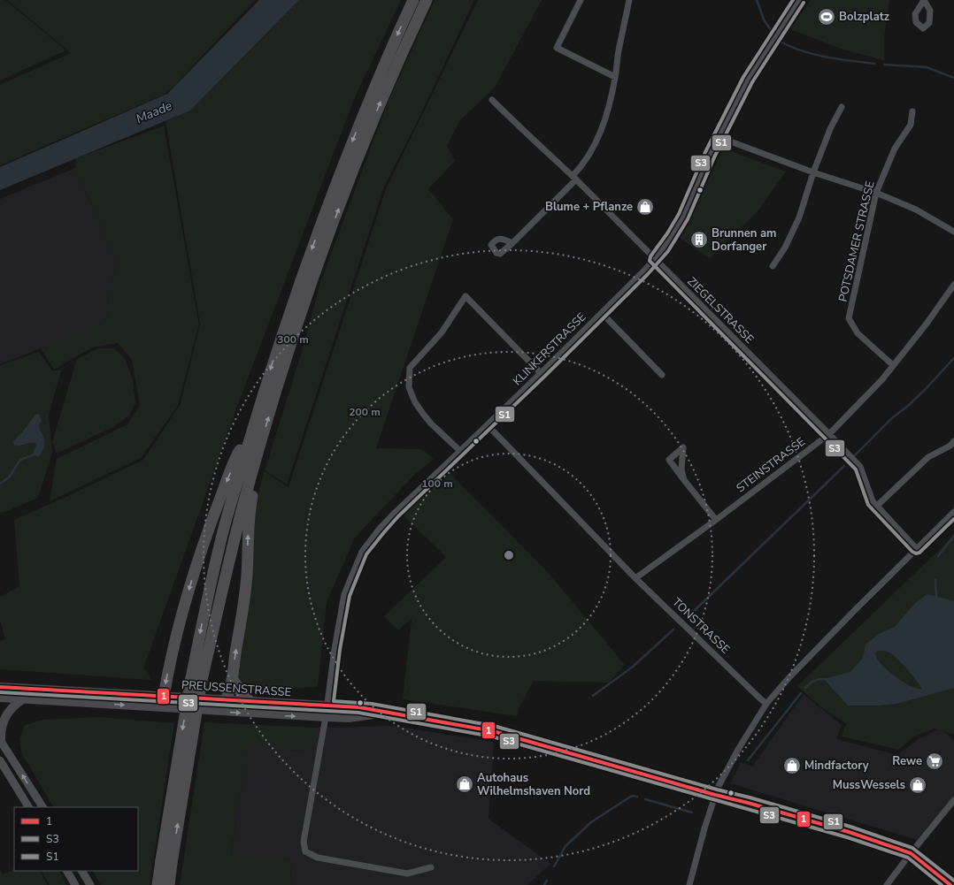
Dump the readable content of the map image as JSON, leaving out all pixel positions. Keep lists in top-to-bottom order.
{
  "streets": {
    "main road": ["PREUSSENSTRASSE"],
    "street": [
      "POTSDAMER STRASSE",
      "ZIEGELSTRASSE",
      "KLINKERSTRASSE",
      "STEINSTRASSE",
      "TONSTRASSE"
    ]
  },
  "crossings": [
    ["POTSDAMER STRASSE", "STEINSTRASSE"],
    ["ZIEGELSTRASSE", "KLINKERSTRASSE"],
    ["ZIEGELSTRASSE", "STEINSTRASSE"],
    ["KLINKERSTRASSE", "TONSTRASSE"],
    ["KLINKERSTRASSE", "PREUSSENSTRASSE"],
    ["STEINSTRASSE", "TONSTRASSE"]
  ],
  "water": ["Maade"],
  "places": {
    "sports": ["Bolzplatz"],
    "shop": [
      "Blume + Pflanze",
      "Mindfactory",
      "Autohaus Wilhelmshaven Nord",
      "MussWessels"
    ],
    "building": ["Brunnen am Dorfanger"],
    "supermarket": ["Rewe"]
  },
  "lines": ["transit line S3", "transit line S1", "transit line 1"],
  "legend": ["1", "S3", "S1"],
  "rings": ["300 m", "200 m", "100 m"]
}
